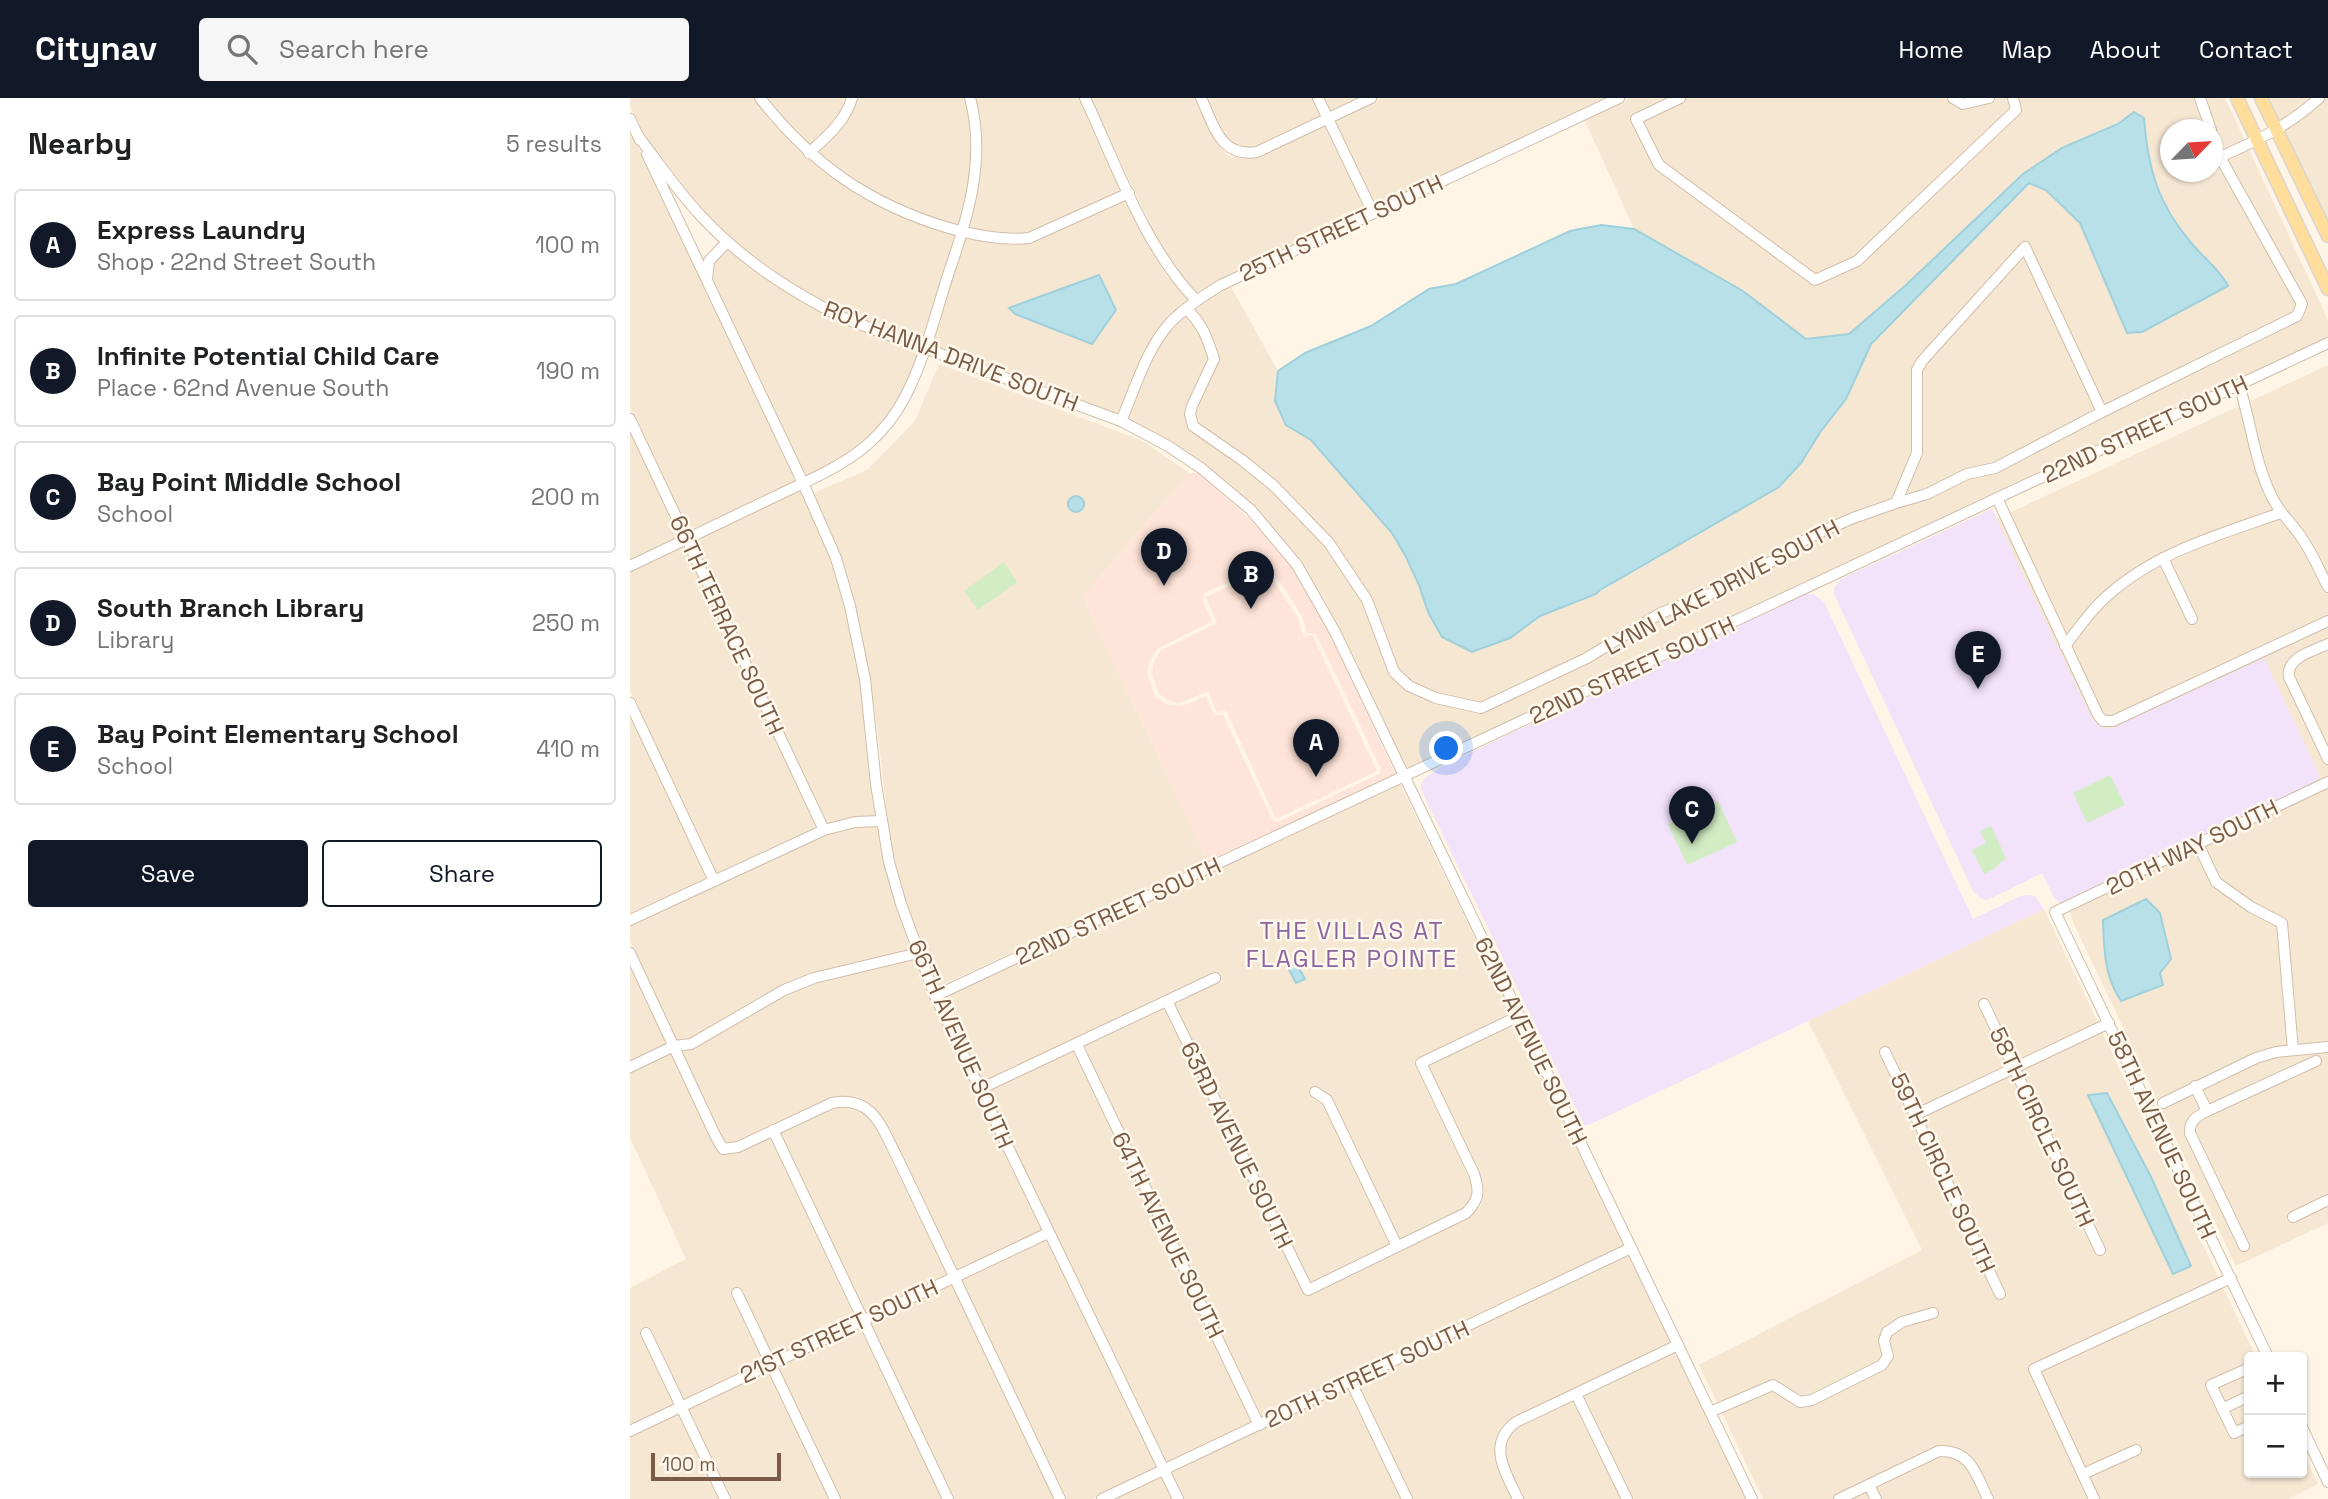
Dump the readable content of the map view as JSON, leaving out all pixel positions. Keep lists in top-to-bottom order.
{
  "streets": {
    "street": [
      "25TH STREET SOUTH",
      "ROY HANNA DRIVE SOUTH",
      "22ND STREET SOUTH",
      "LYNN LAKE DRIVE SOUTH",
      "66TH TERRACE SOUTH",
      "20TH WAY SOUTH",
      "62ND AVENUE SOUTH",
      "66TH AVENUE SOUTH",
      "58TH CIRCLE SOUTH",
      "58TH AVENUE SOUTH",
      "63RD AVENUE SOUTH",
      "59TH CIRCLE SOUTH",
      "64TH AVENUE SOUTH",
      "21ST STREET SOUTH",
      "20TH STREET SOUTH"
    ]
  },
  "crossings": [
    ["25TH STREET SOUTH", "ROY HANNA DRIVE SOUTH"],
    ["25TH STREET SOUTH", "LYNN LAKE DRIVE SOUTH"],
    ["25TH STREET SOUTH", "62ND AVENUE SOUTH"],
    ["ROY HANNA DRIVE SOUTH", "62ND AVENUE SOUTH"],
    ["ROY HANNA DRIVE SOUTH", "66TH AVENUE SOUTH"],
    ["22ND STREET SOUTH", "62ND AVENUE SOUTH"],
    ["22ND STREET SOUTH", "66TH AVENUE SOUTH"],
    ["20TH WAY SOUTH", "58TH AVENUE SOUTH"],
    ["62ND AVENUE SOUTH", "20TH STREET SOUTH"],
    ["66TH AVENUE SOUTH", "21ST STREET SOUTH"],
    ["66TH AVENUE SOUTH", "20TH STREET SOUTH"],
    ["64TH AVENUE SOUTH", "20TH STREET SOUTH"]
  ],
  "districts": ["THE VILLAS AT FLAGLER POINTE"],
  "scale_bar": "100 m",
  "north": "top right",
  "page": {
    "header": "Citynav",
    "search": "Search here",
    "nav": [
      "Home",
      "Map",
      "About",
      "Contact"
    ],
    "heading": ["Nearby", "5 results"],
    "list": [
      {
        "mark": "A",
        "name": "Express Laundry",
        "note": "Shop · 22nd Street South",
        "value": "100 m"
      },
      {
        "mark": "B",
        "name": "Infinite Potential Child Care",
        "note": "Place · 62nd Avenue South",
        "value": "190 m"
      },
      {
        "mark": "C",
        "name": "Bay Point Middle School",
        "note": "School",
        "value": "200 m"
      },
      {
        "mark": "D",
        "name": "South Branch Library",
        "note": "Library",
        "value": "250 m"
      },
      {
        "mark": "E",
        "name": "Bay Point Elementary School",
        "note": "School",
        "value": "410 m"
      }
    ],
    "pins": [
      "D",
      "B",
      "E",
      "A",
      "C"
    ],
    "buttons": ["Save", "Share"],
    "map_buttons": ["+", "−"],
    "scale": "100 m"
  }
}
